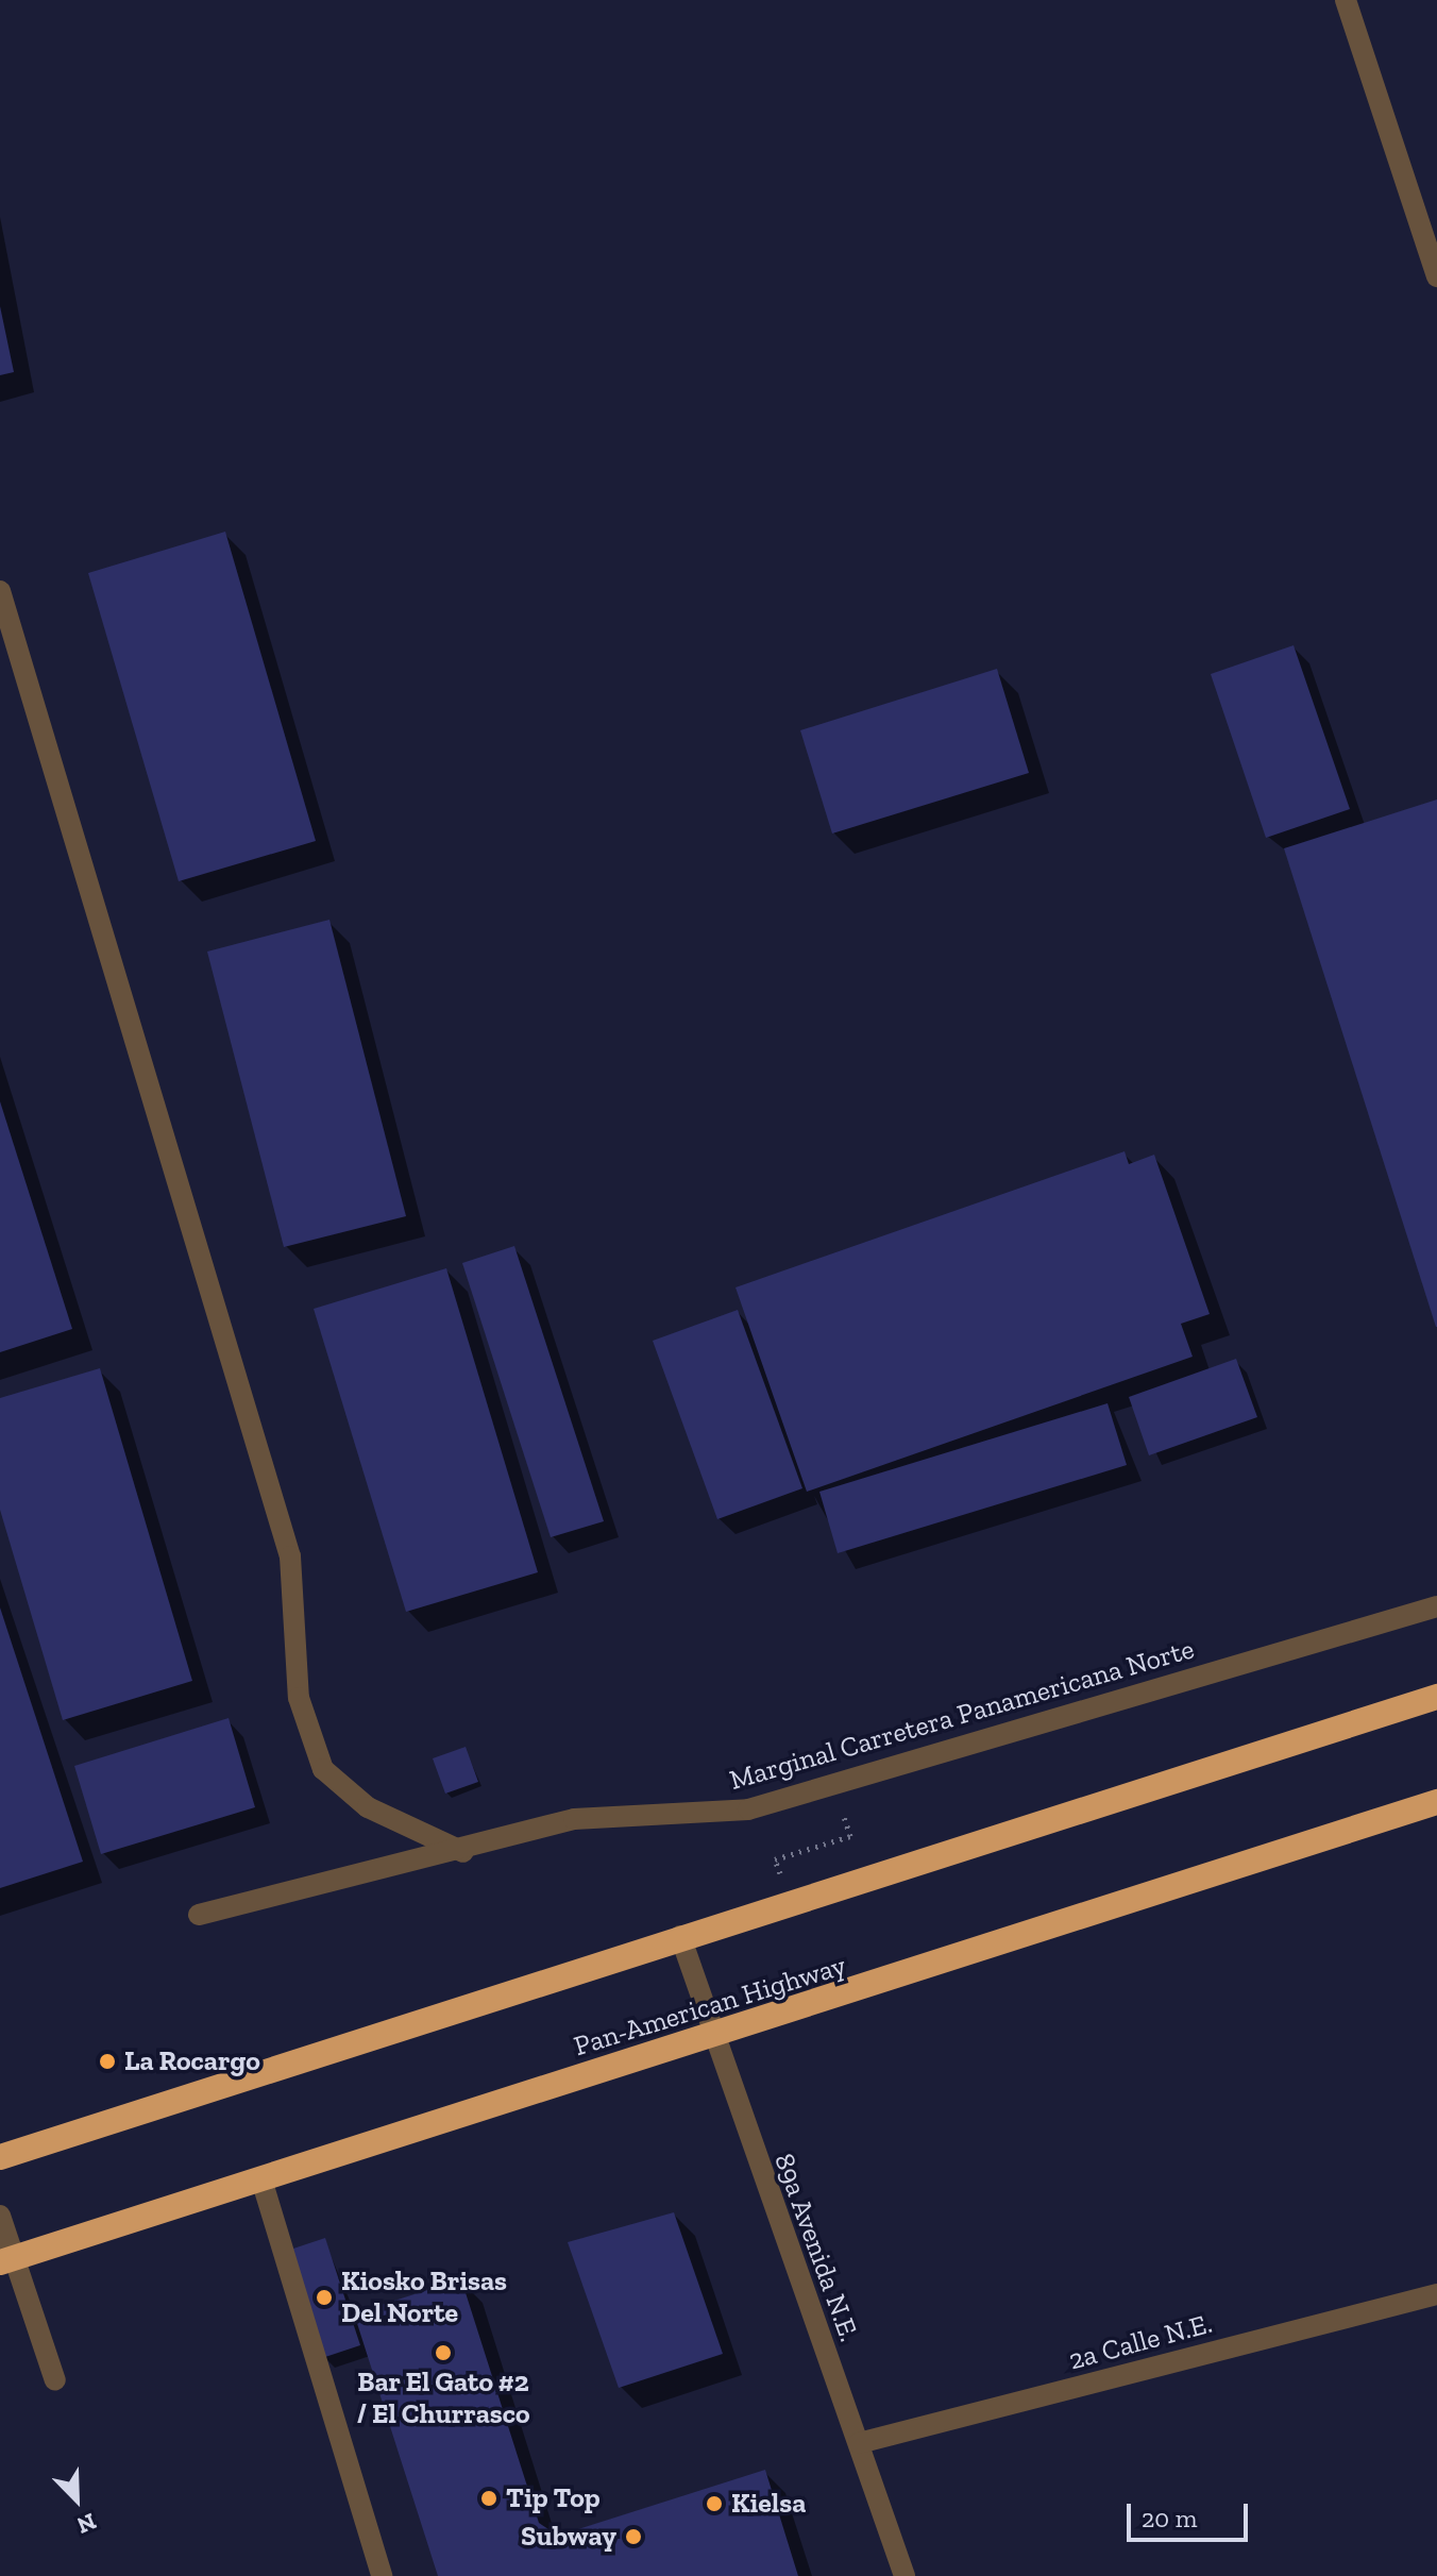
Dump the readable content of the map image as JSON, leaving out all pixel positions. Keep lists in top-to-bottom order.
{
  "streets": {
    "highway": ["Pan-American Highway"],
    "street": ["Marginal Carretera Panamericana Norte", "89a Avenida N.E.", "2a Calle N.E."]
  },
  "crossings": [
    ["Pan-American Highway", "89a Avenida N.E."],
    ["89a Avenida N.E.", "2a Calle N.E."]
  ],
  "places": [
    "La Rocargo",
    "Kiosko Brisas Del Norte",
    "Bar El Gato #2 / El Churrasco",
    "Tip Top",
    "Kielsa",
    "Subway"
  ],
  "scale_bar": "20 m",
  "north": "bottom right"
}
